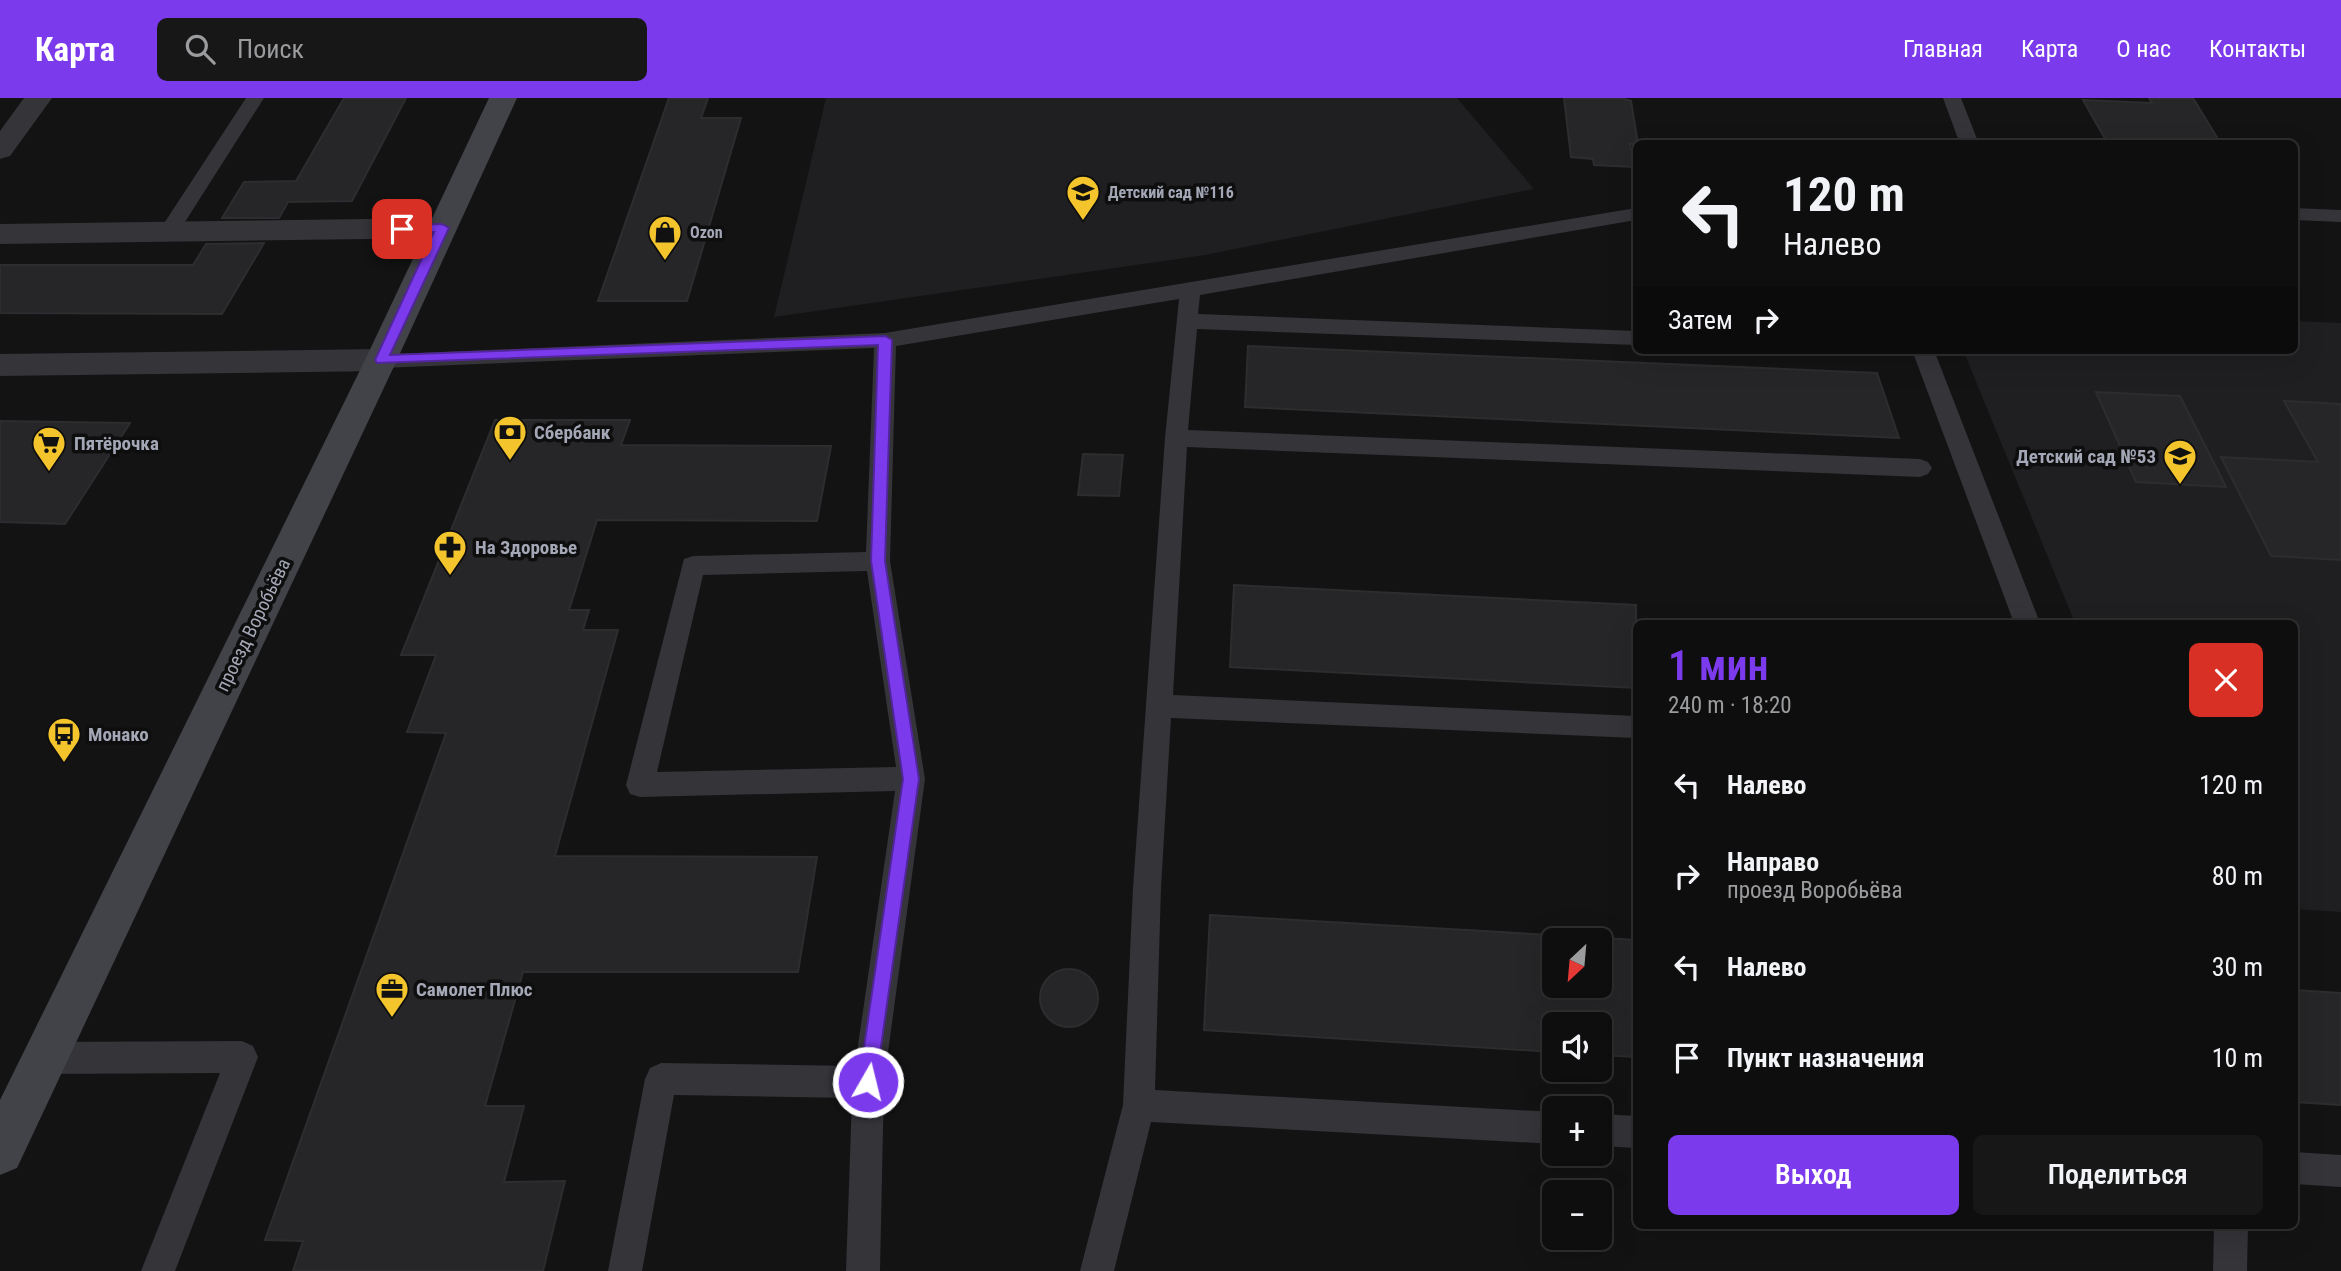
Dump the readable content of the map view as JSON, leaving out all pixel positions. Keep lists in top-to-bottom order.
{
  "streets": {
    "main road": ["проезд Воробьёва"]
  },
  "places": {
    "school or university": ["Детский сад №116", "Детский сад №53"],
    "shop": ["Ozon"],
    "bank": ["Сбербанк"],
    "supermarket": ["Пятёрочка"],
    "pharmacy": ["На Здоровье"],
    "bus stop": ["Монако"],
    "office": ["Самолет Плюс"]
  },
  "north": "bottom left",
  "page": {
    "header": "Карта",
    "search": "Поиск",
    "nav": [
      "Главная",
      "Карта",
      "О нас",
      "Контакты"
    ],
    "turn": ["120 m", "Налево"],
    "then": "Затем",
    "heading": ["1 мин", "240 m · 18:20"],
    "list": [
      {
        "name": "Налево",
        "value": "120 m"
      },
      {
        "name": "Направо",
        "note": "проезд Воробьёва",
        "value": "80 m"
      },
      {
        "name": "Налево",
        "value": "30 m"
      },
      {
        "name": "Пункт назначения",
        "value": "10 m"
      }
    ],
    "map_buttons": ["+", "−"],
    "buttons": ["Выход", "Поделиться"]
  }
}
